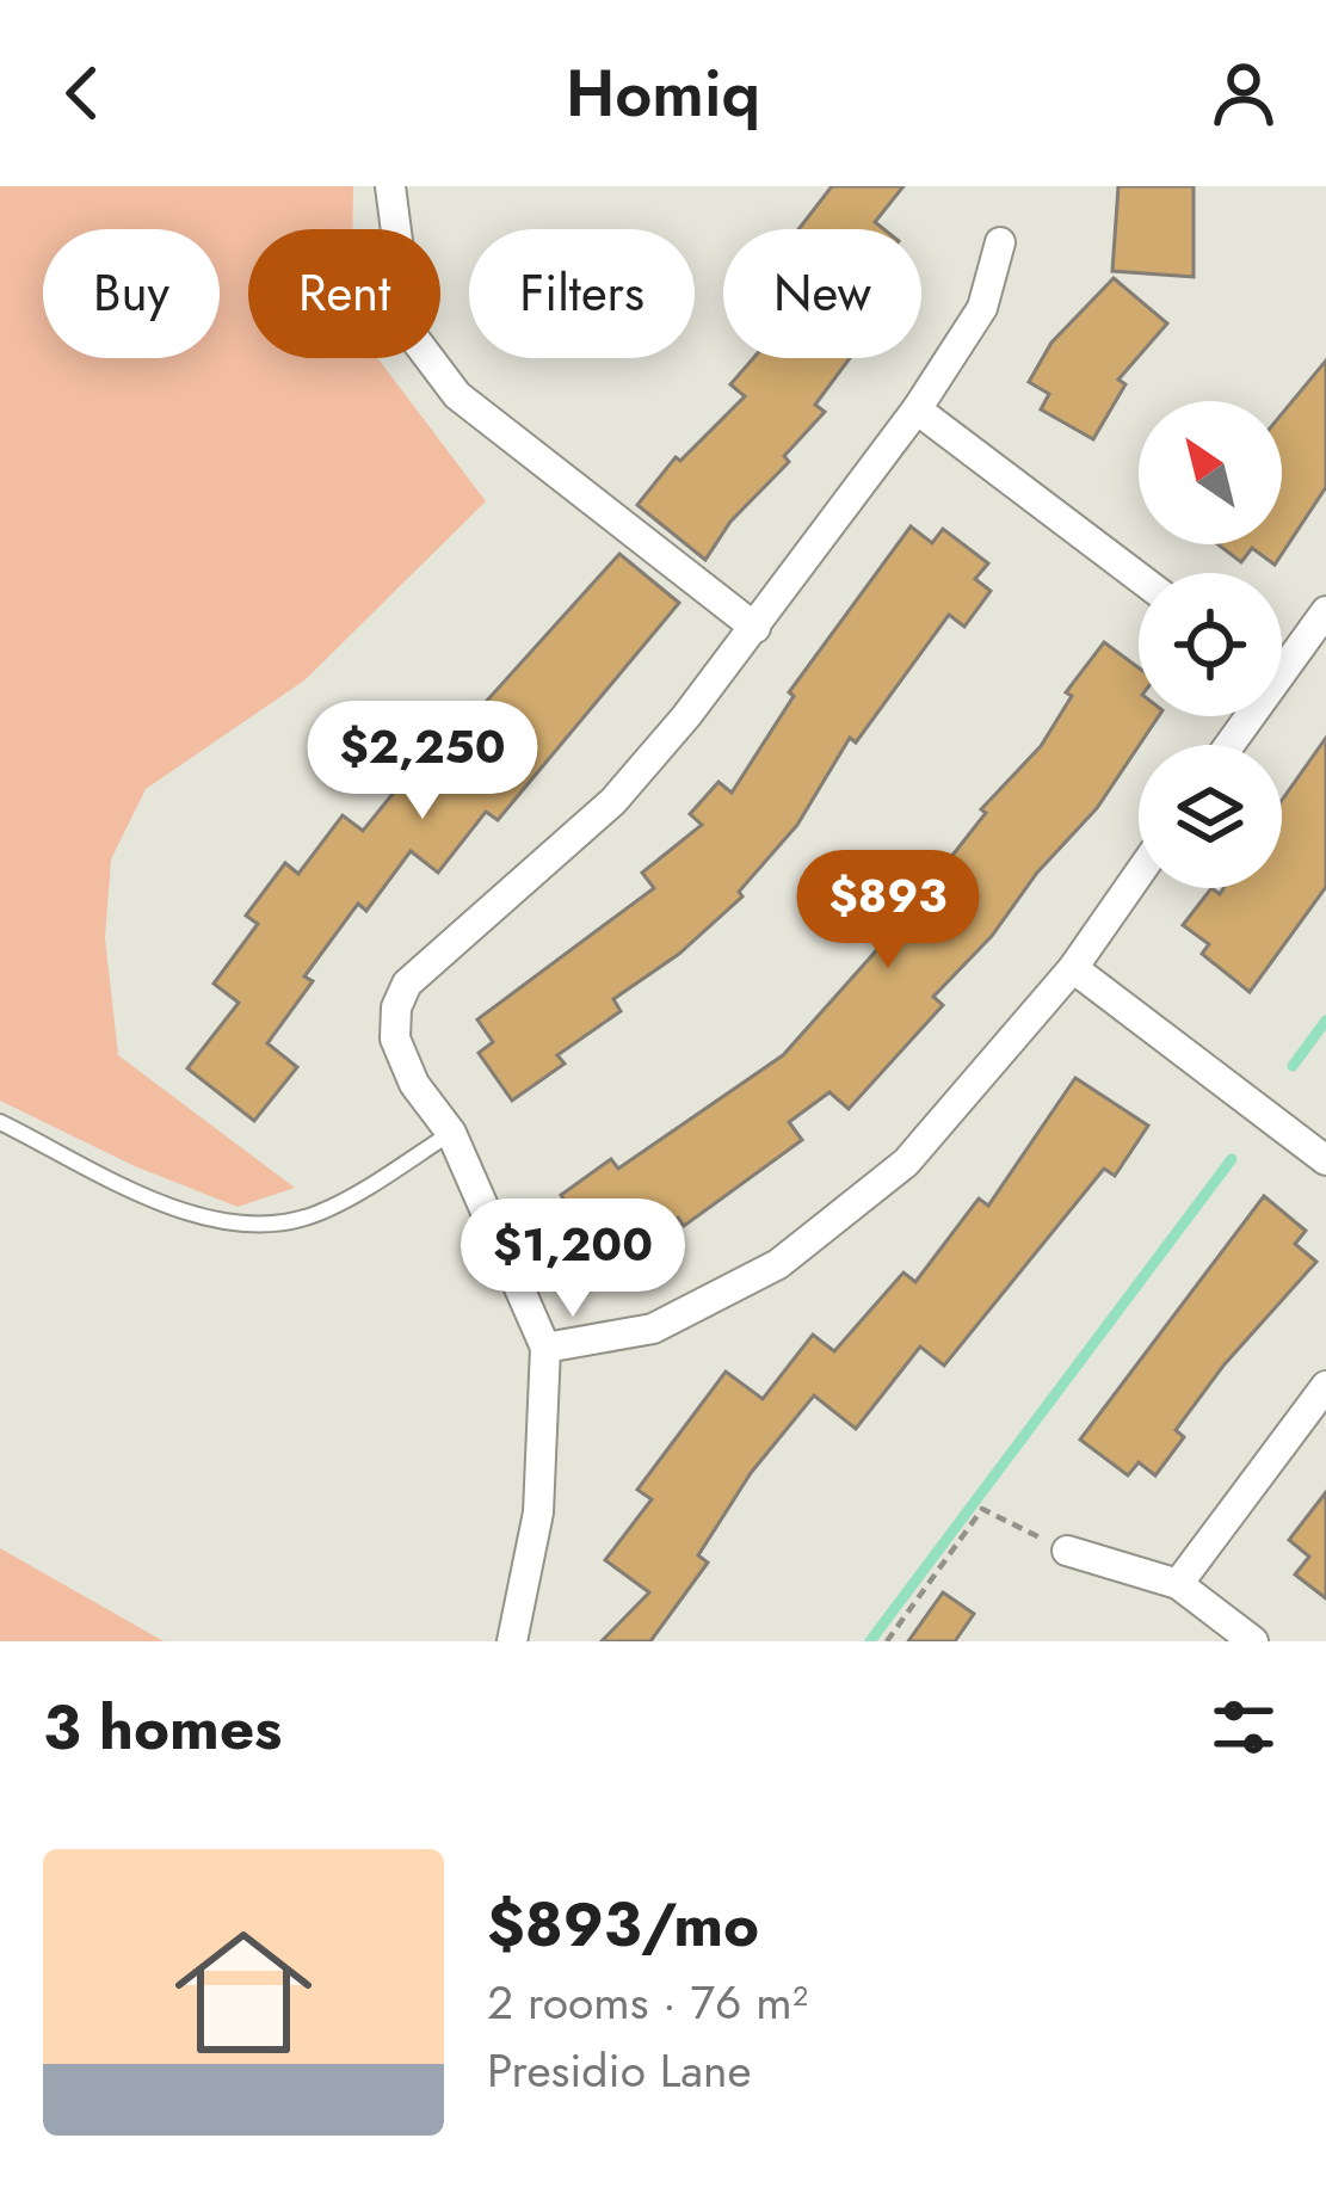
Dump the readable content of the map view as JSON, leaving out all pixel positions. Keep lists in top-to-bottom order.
{
  "north": "top left",
  "page": {
    "header": "Homiq",
    "chip": [
      "Buy",
      "Rent",
      "Filters",
      "New"
    ],
    "price": ["$2,250", "$893", "$1,200"],
    "heading": "3 homes",
    "list": [
      {
        "name": "$893/mo",
        "note": "2 rooms · 76 m² · Presidio Lane"
      }
    ]
  }
}
